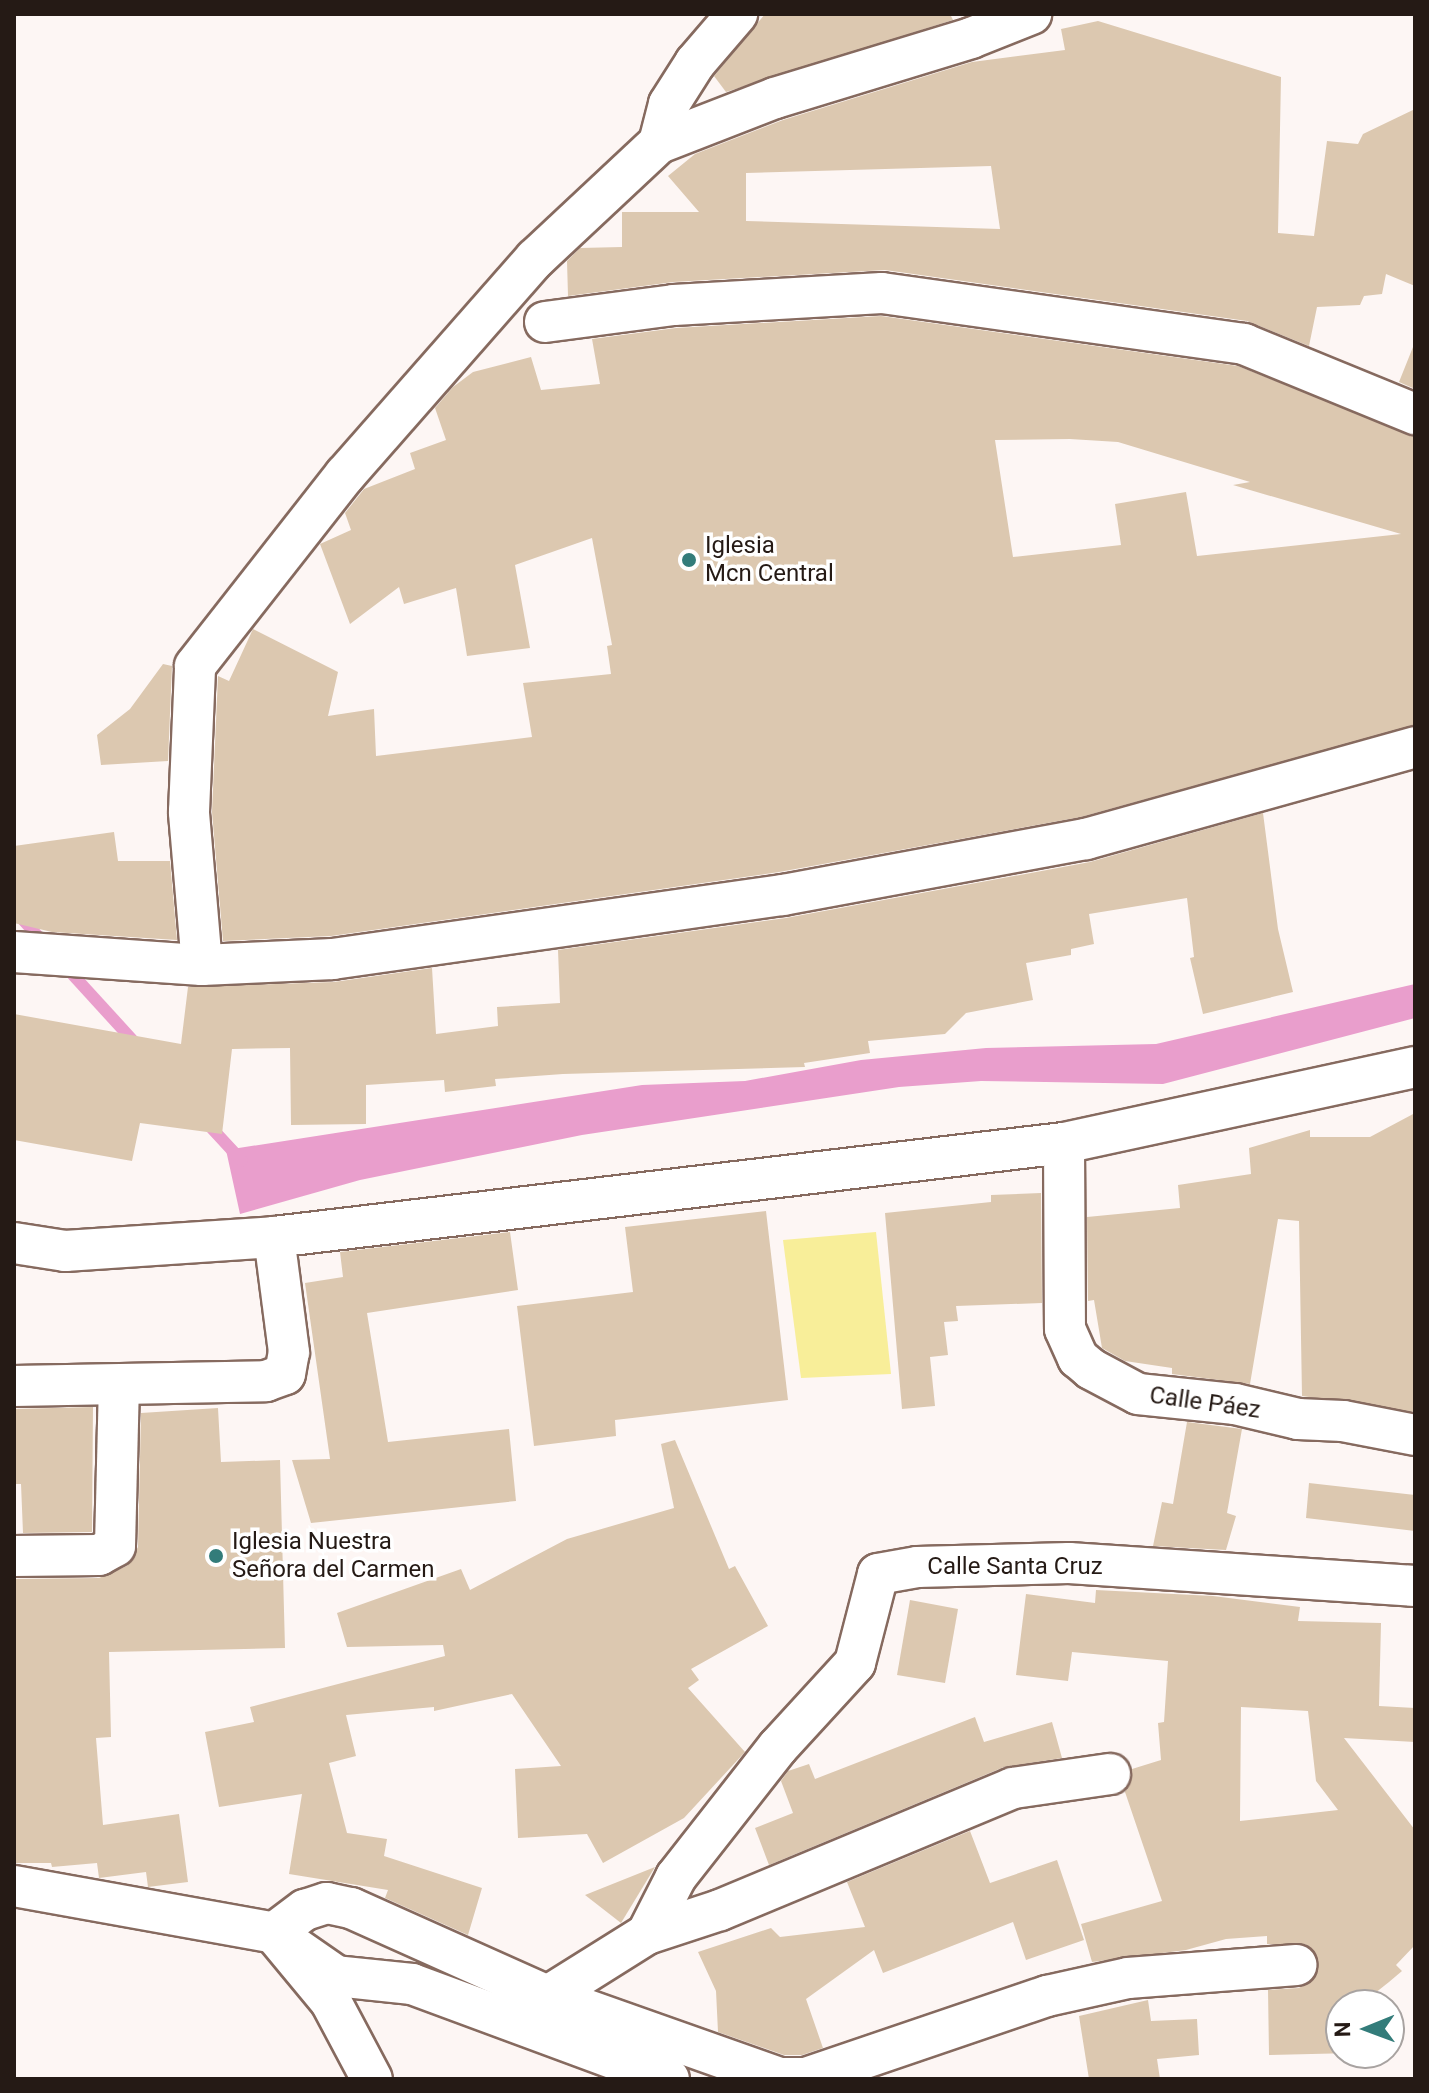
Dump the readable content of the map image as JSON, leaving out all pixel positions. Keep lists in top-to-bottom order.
{
  "streets": {
    "street": ["Calle Páez", "Calle Santa Cruz"]
  },
  "places": ["Iglesia Mcn Central", "Iglesia Nuestra Señora del Carmen"],
  "north": "left"
}
